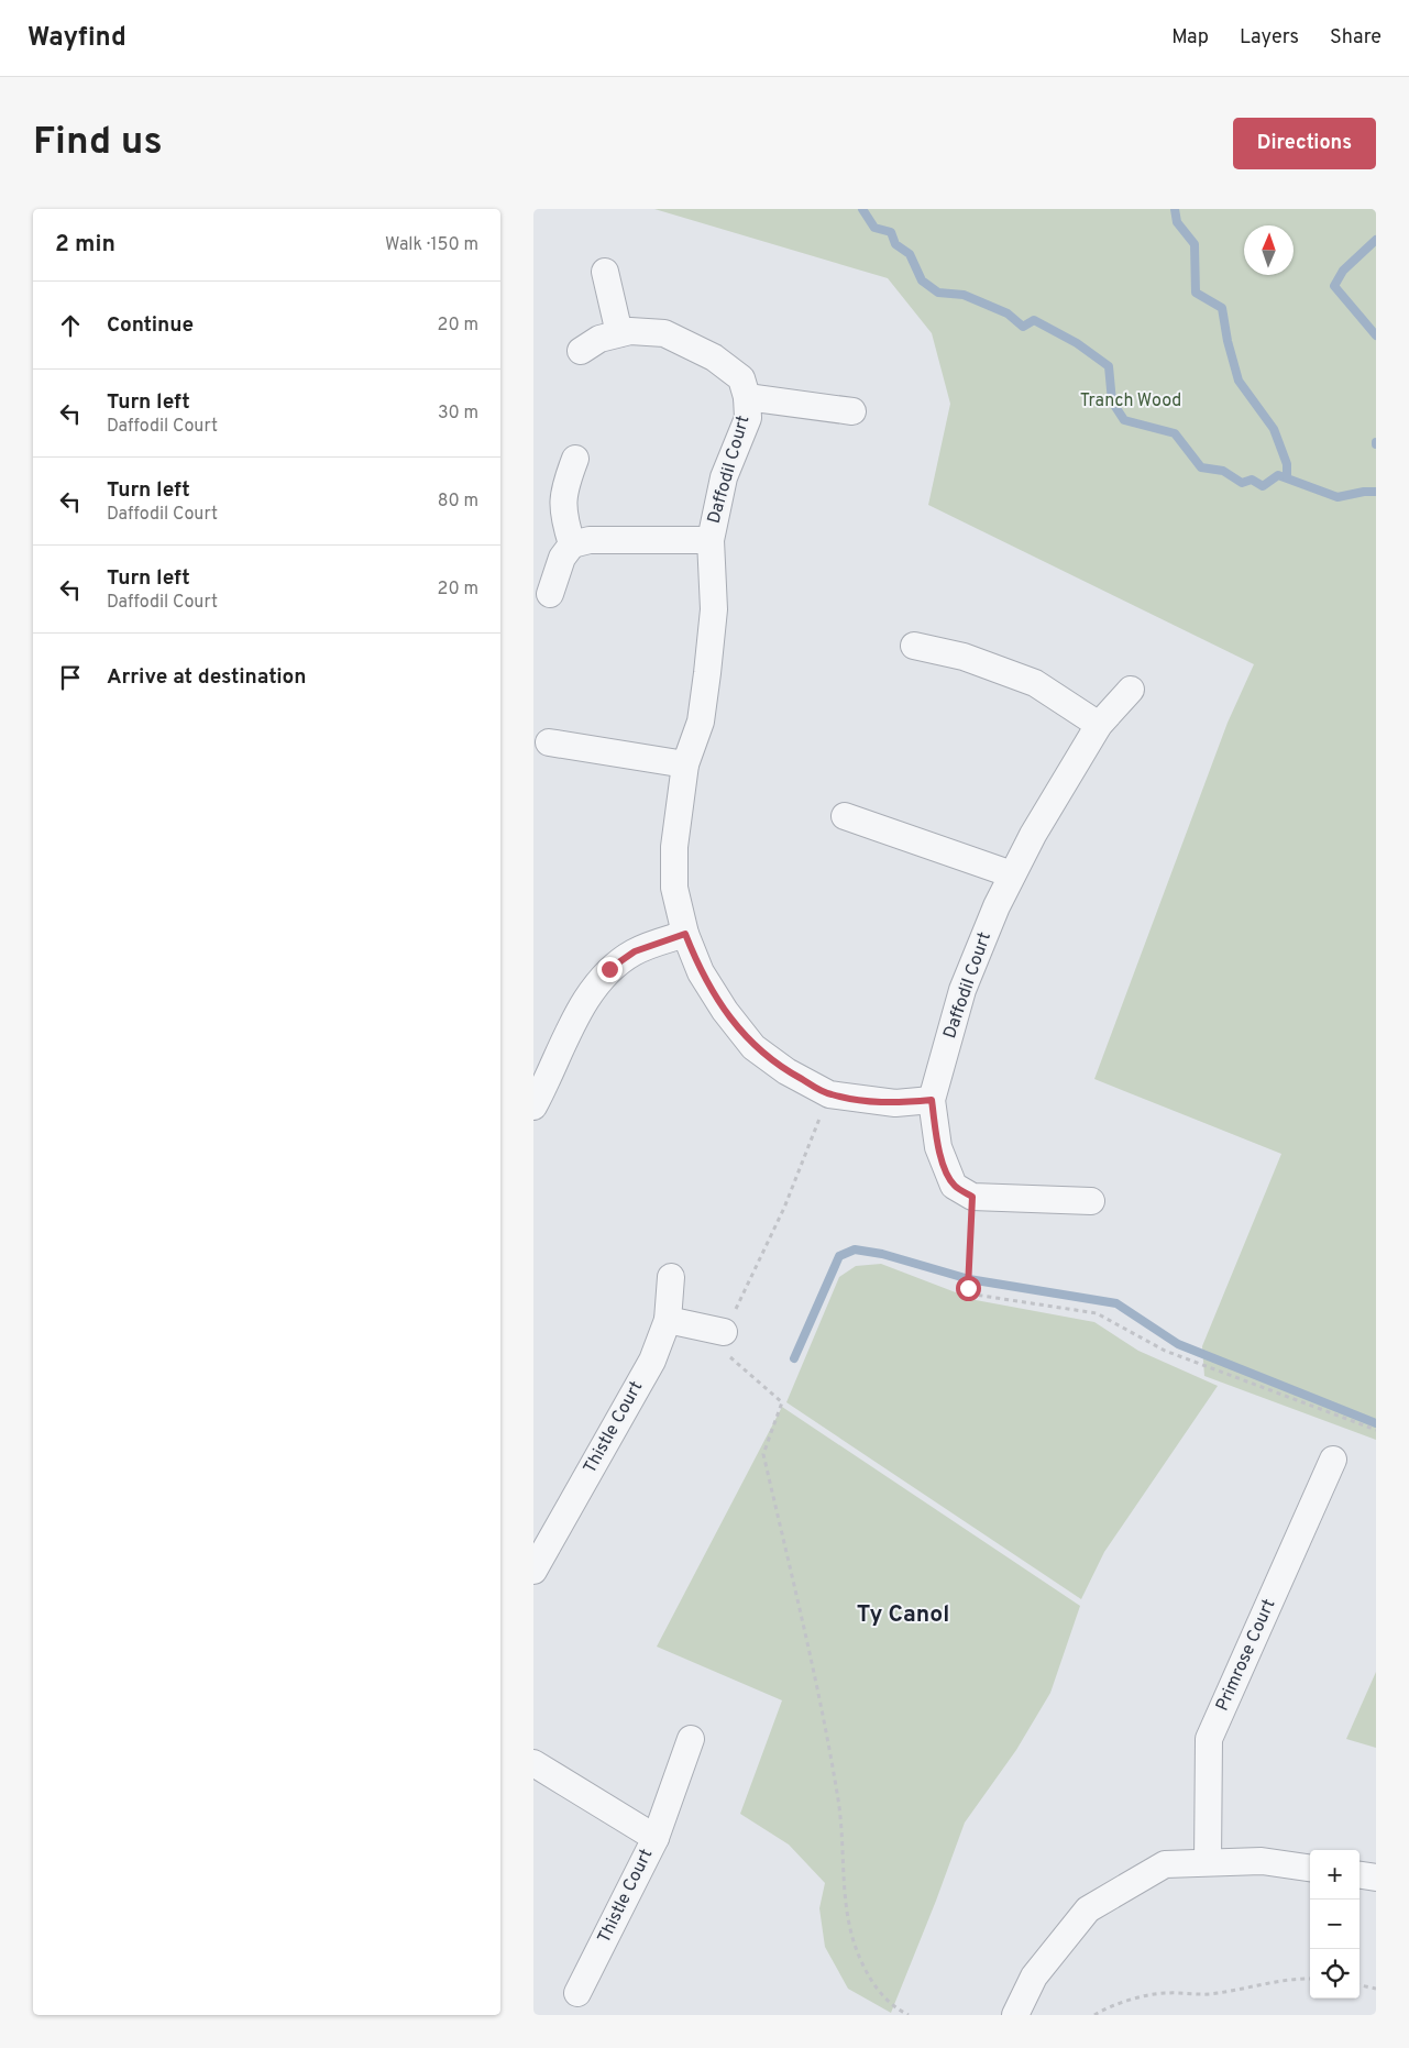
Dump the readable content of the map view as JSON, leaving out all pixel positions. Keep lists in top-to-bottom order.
{
  "streets": {
    "street": ["Daffodil Court", "Thistle Court", "Primrose Court"]
  },
  "districts": ["Ty Canol"],
  "parks": ["Tranch Wood"],
  "north": "top",
  "page": {
    "header": "Wayfind",
    "nav": ["Map", "Layers", "Share"],
    "buttons": "Directions",
    "title": "Find us",
    "heading": ["2 min", "Walk · 150 m"],
    "list": [
      ["Continue", "20 m"],
      ["Turn left", "Daffodil Court", "30 m"],
      ["Turn left", "Daffodil Court", "80 m"],
      ["Turn left", "Daffodil Court", "20 m"],
      "Arrive at destination"
    ],
    "map_buttons": ["+", "−"]
  }
}
